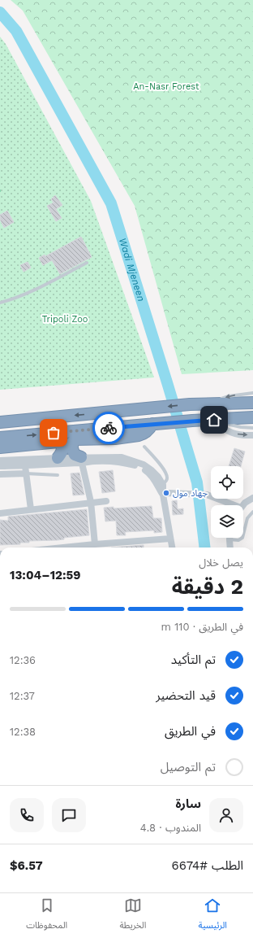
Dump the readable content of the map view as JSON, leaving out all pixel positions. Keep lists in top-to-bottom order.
{
  "water": ["Wadi Mjeneen"],
  "parks": ["An-Nasr Forest", "Tripoli Zoo"],
  "places": ["جهاد مول"],
  "page": {
    "heading": ["2 دقيقة", "يصل خلال", "12:59–13:04"],
    "panel": [
      "سارة",
      "المندوب · 4.8",
      "الطلب #6674",
      "$6.57"
    ],
    "bar": "في الطريق · 110 m",
    "list": [
      ["تم التأكيد", "12:36"],
      ["قيد التحضير", "12:37"],
      ["في الطريق", "12:38"],
      "تم التوصيل"
    ],
    "tabs": ["الرئيسية", "الخريطة", "المحفوظات"]
  }
}
